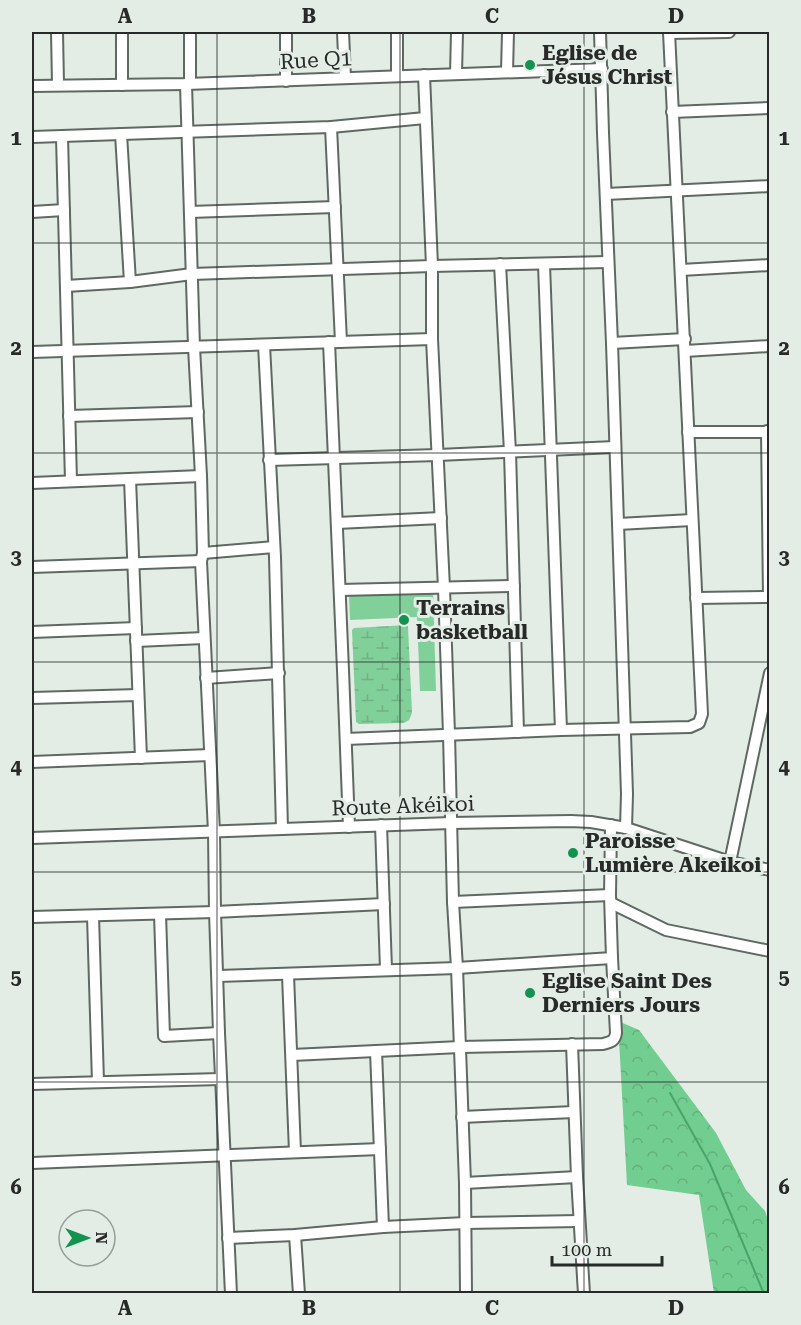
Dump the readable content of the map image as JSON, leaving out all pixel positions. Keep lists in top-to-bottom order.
{
  "streets": {
    "street": ["Rue Q1", "Route Akéikoi"]
  },
  "places": [
    "Eglise de Jésus Christ",
    "Terrains basketball",
    "Paroisse Lumière Akeikoi",
    "Eglise Saint Des Derniers Jours"
  ],
  "scale_bar": "100 m",
  "north": "right",
  "grid": {
    "columns": [
      "A",
      "B",
      "C",
      "D"
    ],
    "rows": [
      "1",
      "2",
      "3",
      "4",
      "5",
      "6"
    ]
  }
}
